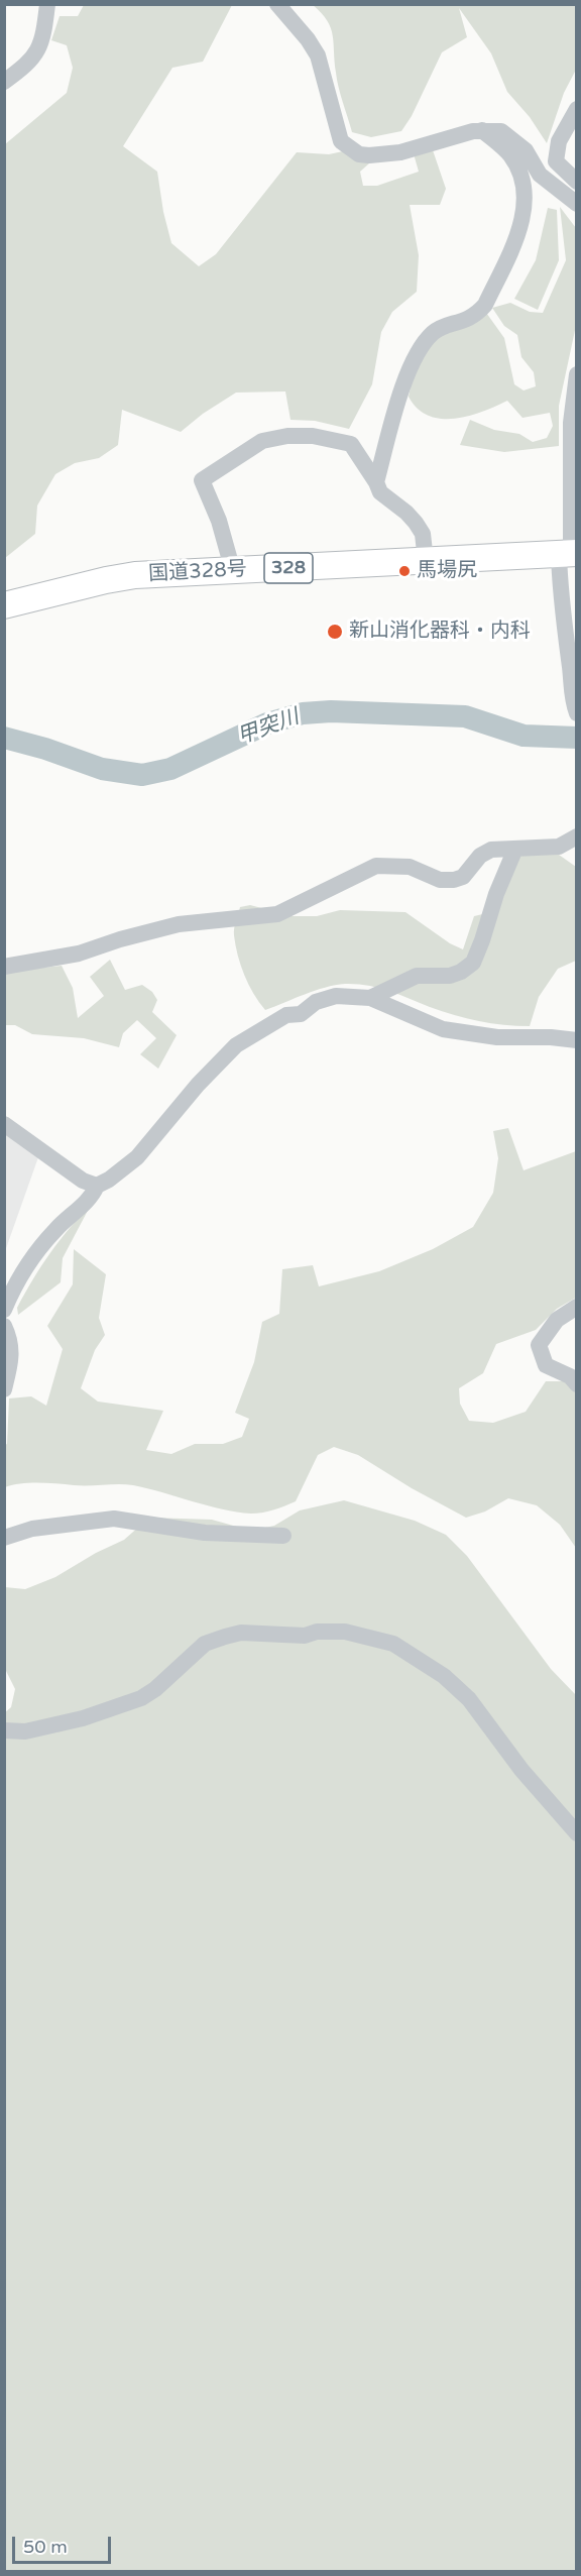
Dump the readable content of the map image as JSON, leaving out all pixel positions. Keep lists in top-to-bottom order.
{
  "streets": {
    "highway": ["328", "国道328号"]
  },
  "water": ["甲突川"],
  "places": ["馬場尻", "新山消化器科・内科"],
  "scale_bar": "50 m"
}
